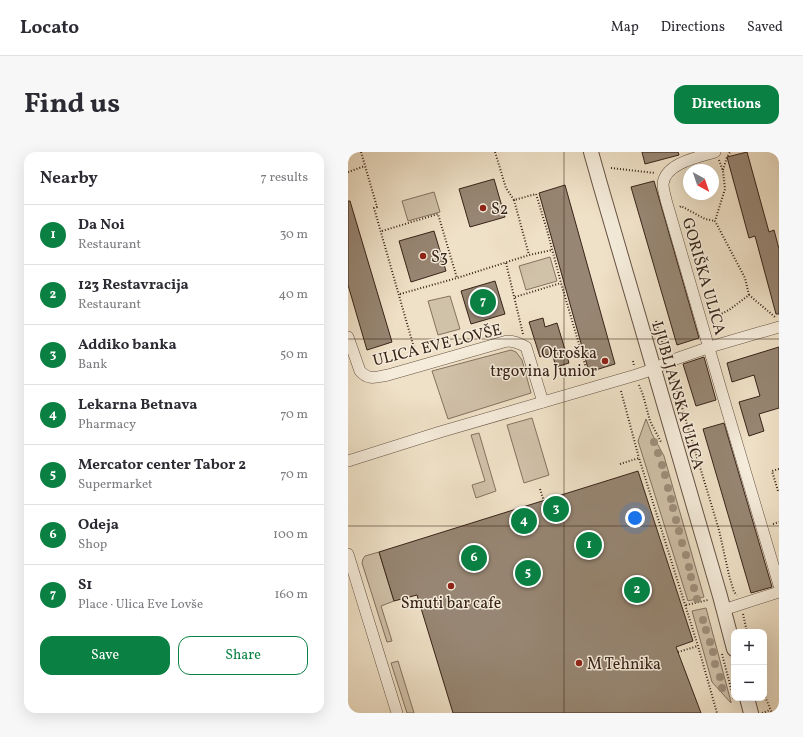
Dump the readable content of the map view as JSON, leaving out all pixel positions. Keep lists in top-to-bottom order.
{
  "streets": {
    "street": ["GORIŠKA ULICA", "ULICA EVE LOVŠE", "LJUBLJANSKA ULICA"]
  },
  "crossings": [
    ["GORIŠKA ULICA", "LJUBLJANSKA ULICA"]
  ],
  "places": [
    "S2",
    "S3",
    "Otroška trgovina Junior",
    "Smuti bar cafe",
    "M Tehnika"
  ],
  "north": "bottom right",
  "page": {
    "header": "Locato",
    "nav": ["Map", "Directions", "Saved"],
    "title": "Find us",
    "buttons": [
      "Directions",
      ["Save", "Share"]
    ],
    "heading": ["Nearby", "7 results"],
    "list": [
      {
        "mark": "1",
        "name": "Da Noi",
        "note": "Restaurant",
        "value": "30 m"
      },
      {
        "mark": "2",
        "name": "123 Restavracija",
        "note": "Restaurant",
        "value": "40 m"
      },
      {
        "mark": "3",
        "name": "Addiko banka",
        "note": "Bank",
        "value": "50 m"
      },
      {
        "mark": "4",
        "name": "Lekarna Betnava",
        "note": "Pharmacy",
        "value": "70 m"
      },
      {
        "mark": "5",
        "name": "Mercator center Tabor 2",
        "note": "Supermarket",
        "value": "70 m"
      },
      {
        "mark": "6",
        "name": "Odeja",
        "note": "Shop",
        "value": "100 m"
      },
      {
        "mark": "7",
        "name": "S1",
        "note": "Place · Ulica Eve Lovše",
        "value": "160 m"
      }
    ],
    "pins": [
      "7",
      "3",
      "4",
      "1",
      "6",
      "5",
      "2"
    ],
    "map_buttons": ["+", "−"]
  }
}
